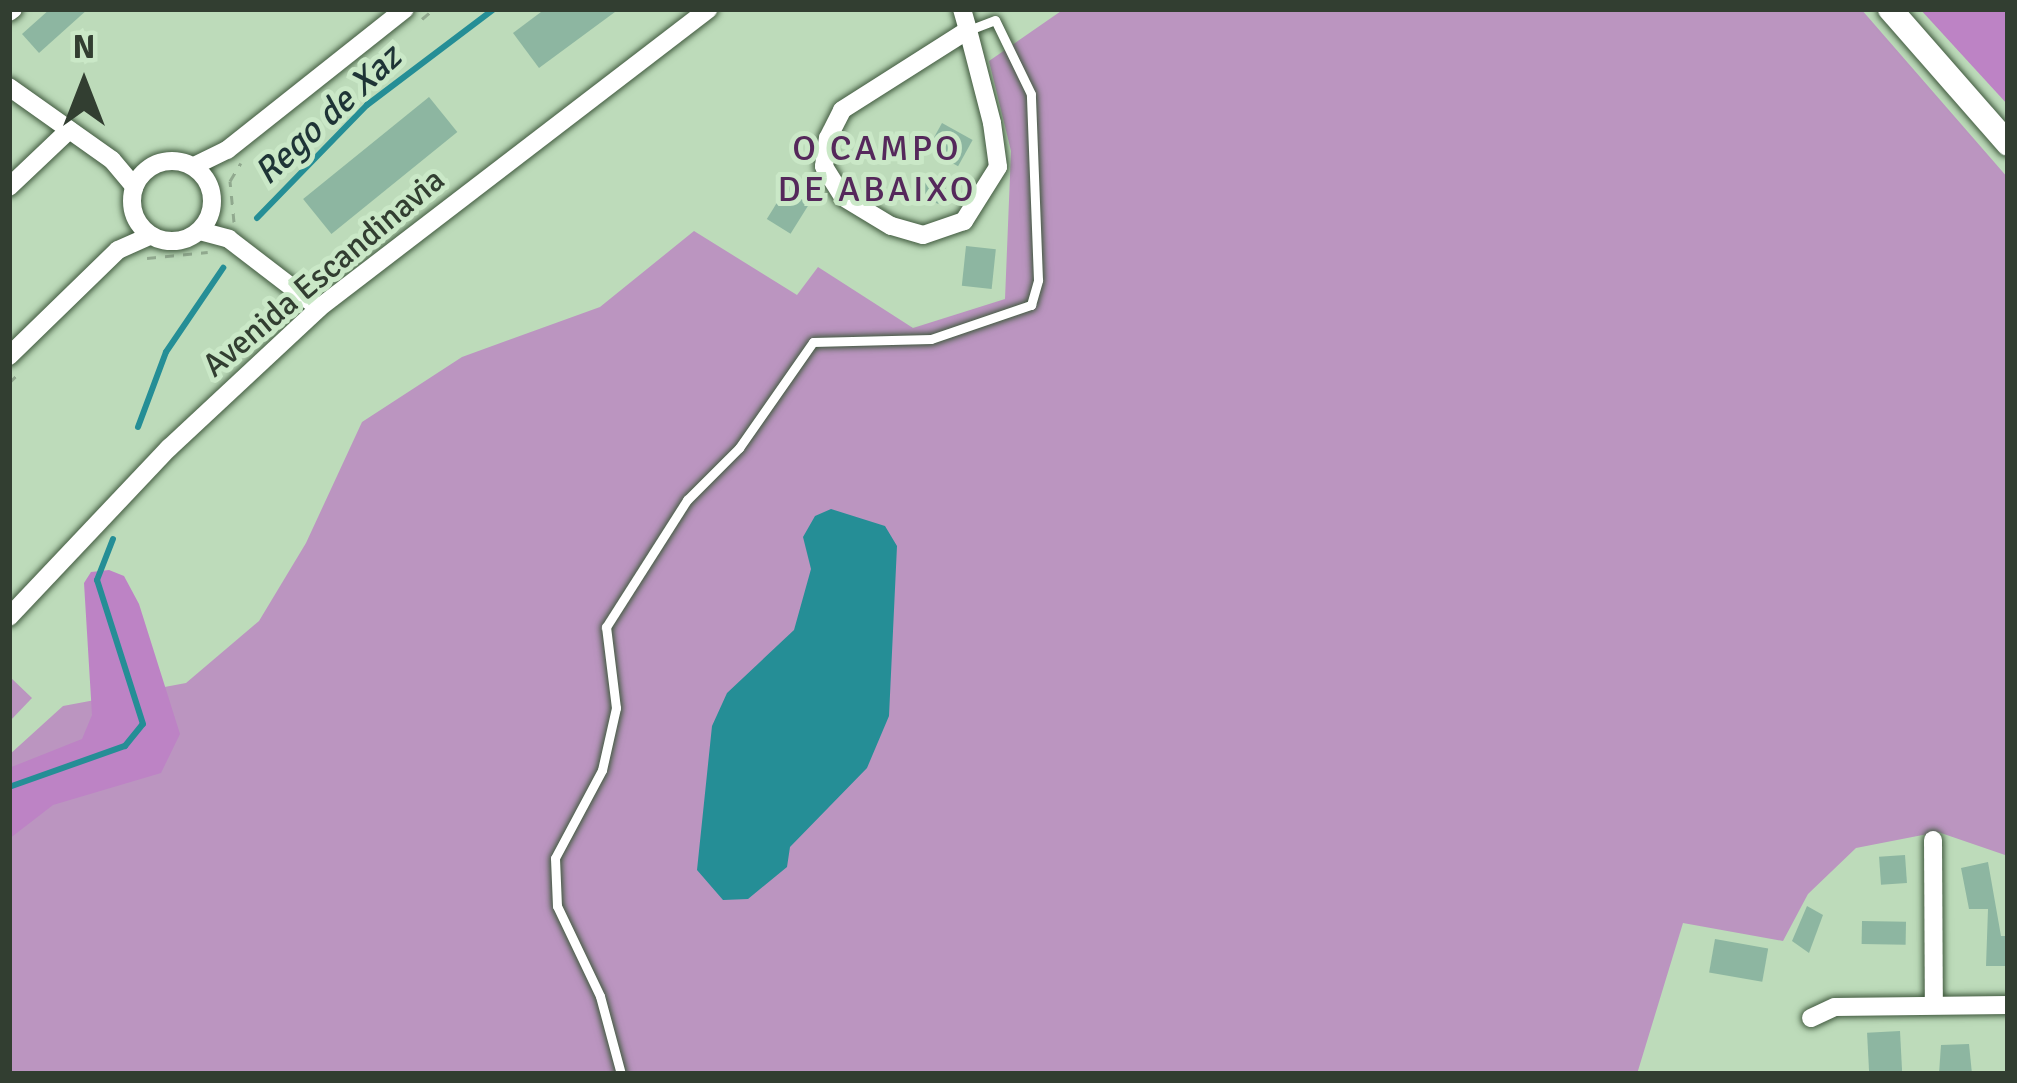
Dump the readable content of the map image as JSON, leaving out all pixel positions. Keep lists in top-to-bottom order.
{
  "streets": {
    "street": ["Avenida Escandinavia"]
  },
  "districts": ["O CAMPO DE ABAIXO"],
  "water": ["Rego de Xaz"],
  "north": "top"
}
